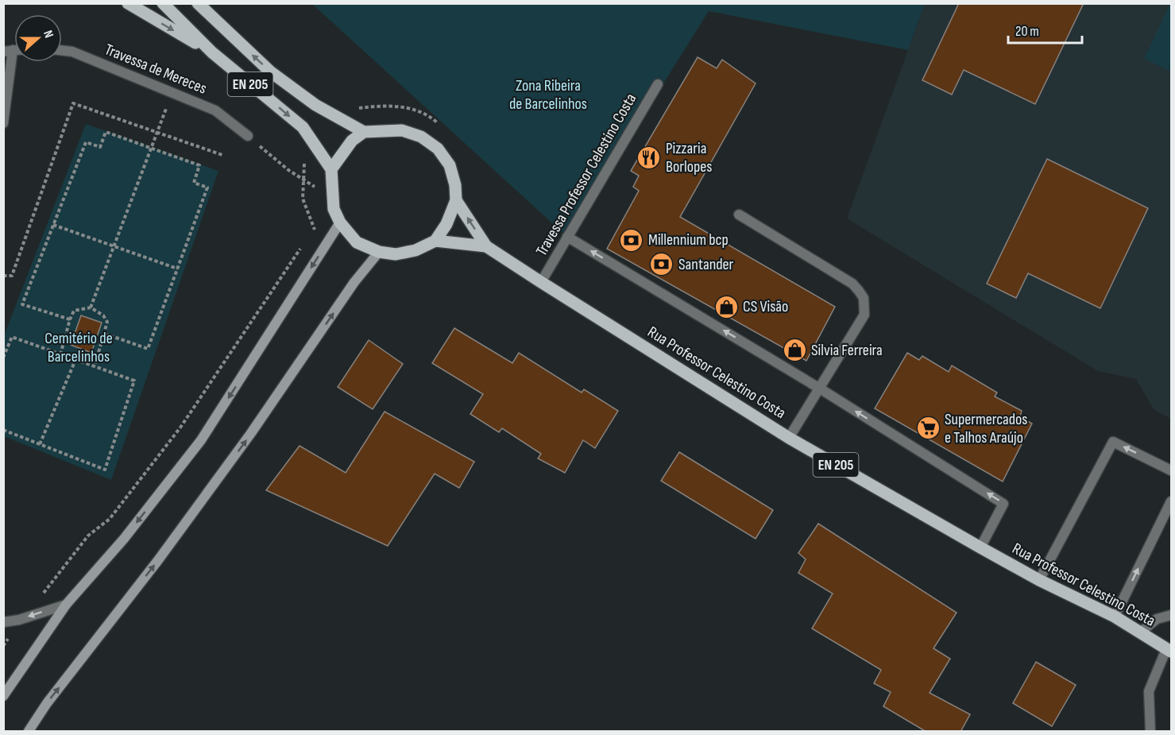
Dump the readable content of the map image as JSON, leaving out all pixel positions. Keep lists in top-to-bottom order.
{
  "streets": {
    "main road": ["EN 205", "Rua Professor Celestino Costa"],
    "street": ["Travessa de Mereces", "Travessa Professor Celestino Costa"]
  },
  "crossings": [
    ["EN 205", "Rua Professor Celestino Costa"],
    ["Travessa Professor Celestino Costa", "Rua Professor Celestino Costa"]
  ],
  "parks": ["Zona Ribeira de Barcelinhos", "Cemitério de Barcelinhos"],
  "places": {
    "restaurant": ["Pizzaria Borlopes"],
    "bank": ["Millennium bcp", "Santander"],
    "shop": ["CS Visão", "Silvia Ferreira"],
    "supermarket": ["Supermercados e Talhos Araújo"]
  },
  "scale_bar": "20 m",
  "north": "right"
}
